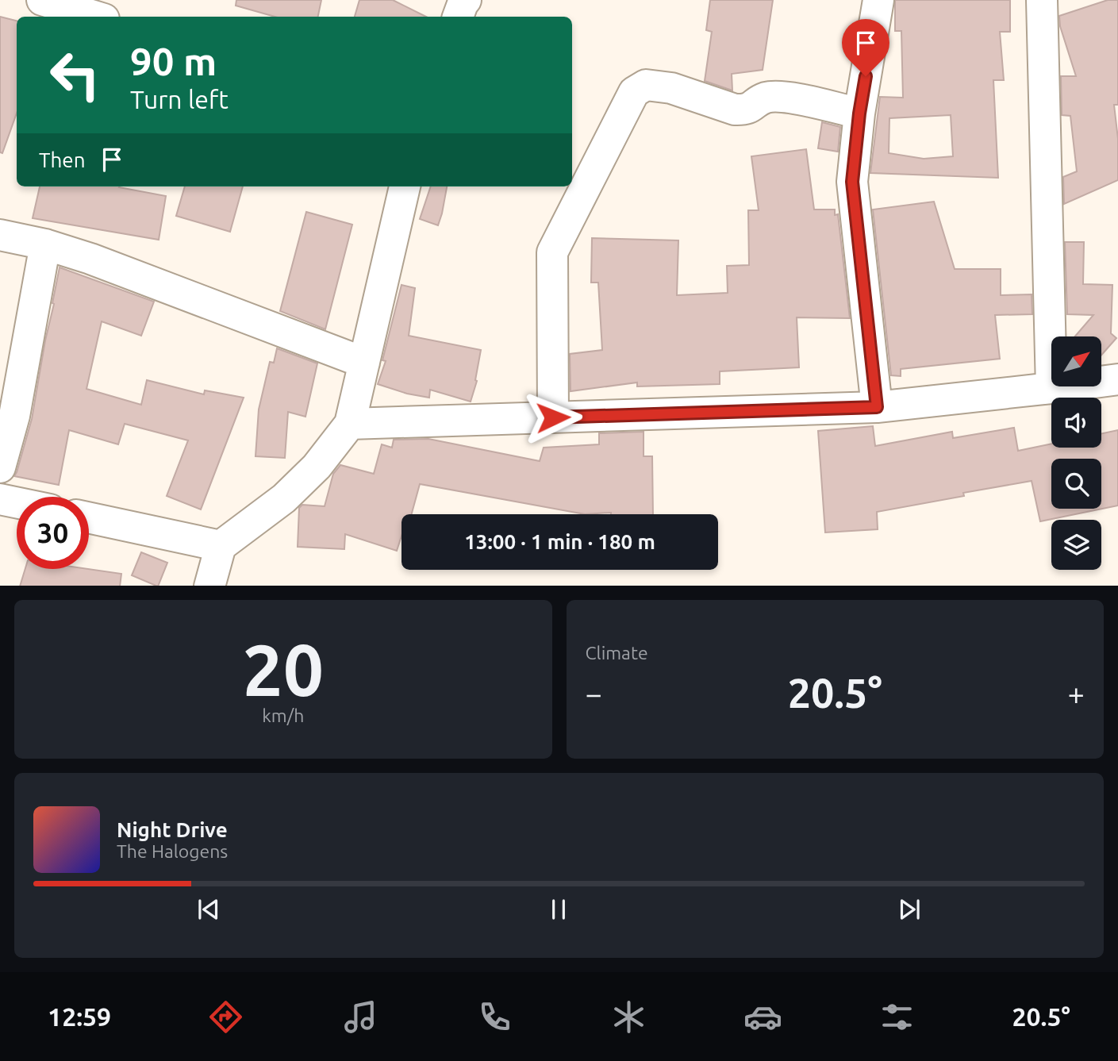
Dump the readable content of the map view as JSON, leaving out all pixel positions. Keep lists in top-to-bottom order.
{
  "north": "top right",
  "page": {
    "turn": ["90 m", "Turn left"],
    "then": "Then",
    "limit": "30",
    "trip": "13:00 · 1 min · 180 m",
    "tile": [
      ["20", "km/h"],
      "Climate"
    ],
    "heat": ["−", "20.5°", "+"],
    "song": ["Night Drive", "The Halogens"],
    "tabs": ["12:59", "20.5°"]
  }
}
